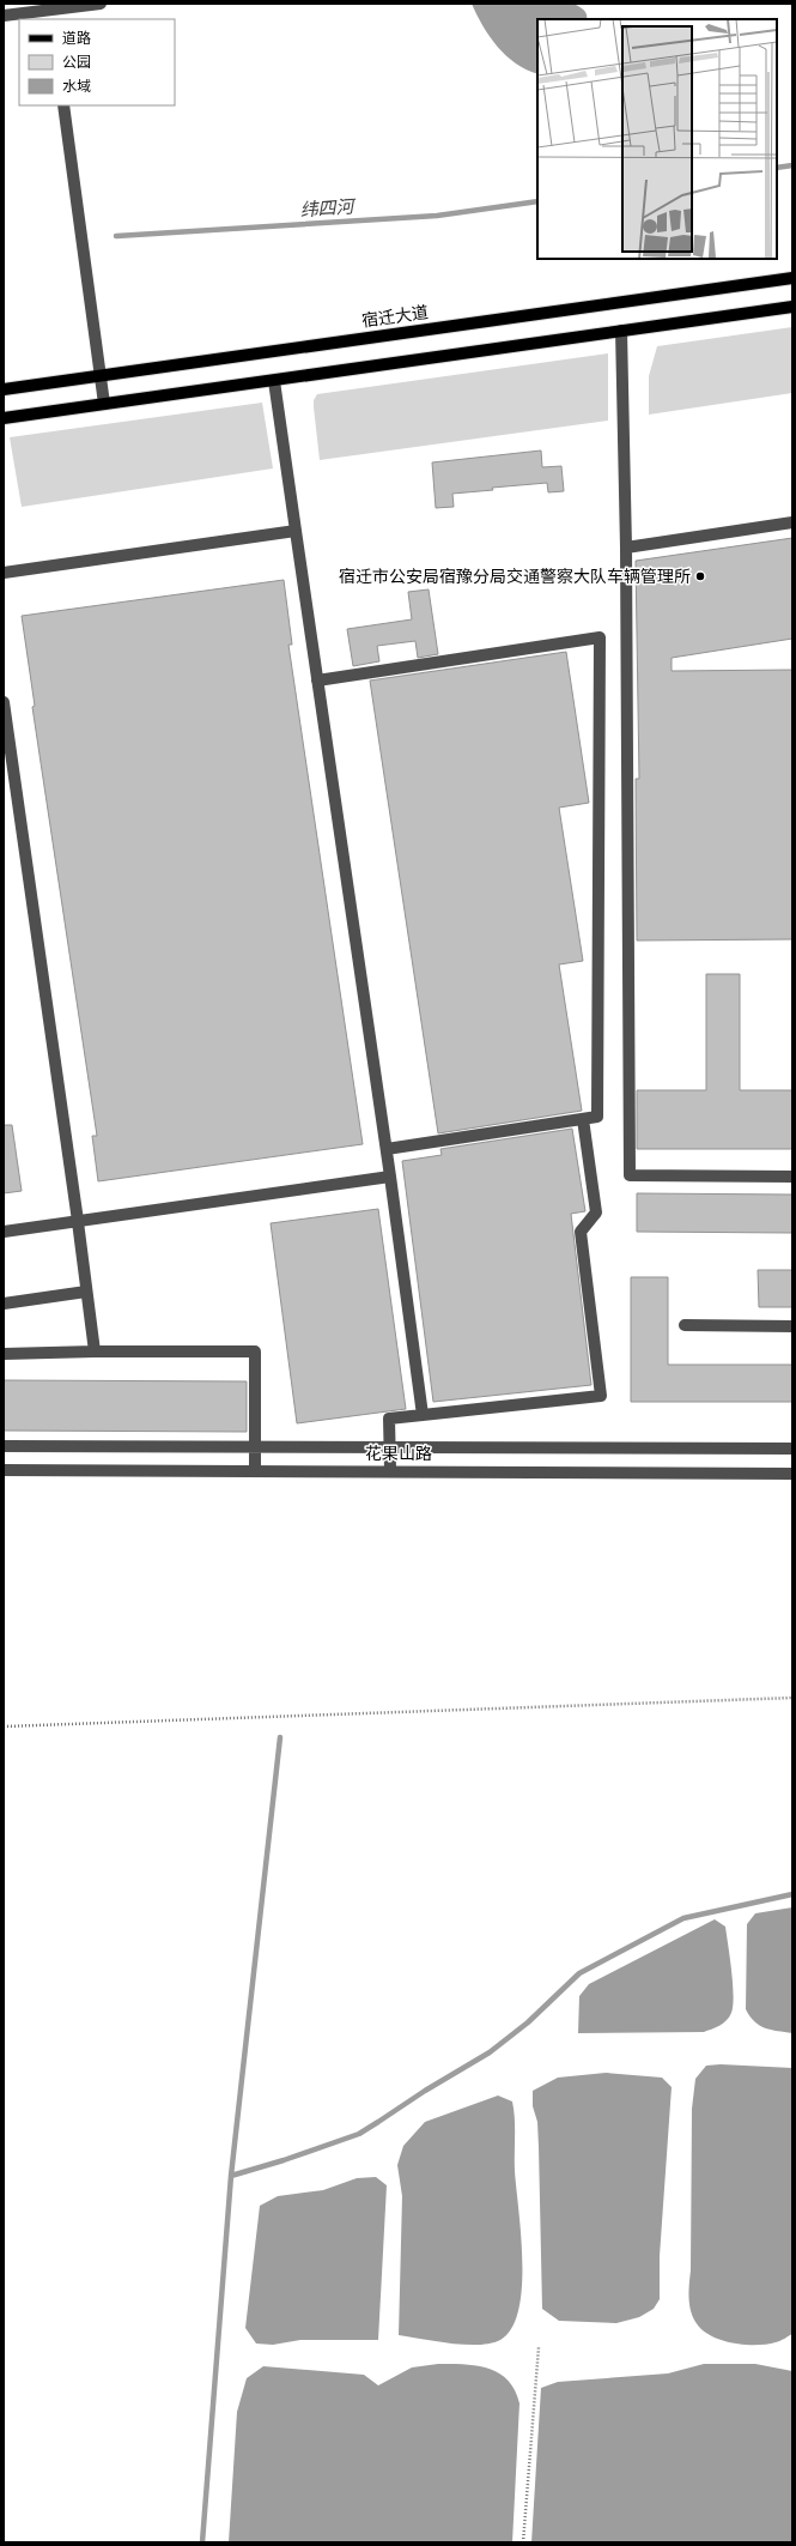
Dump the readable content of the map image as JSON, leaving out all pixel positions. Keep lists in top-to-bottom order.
{
  "streets": {
    "main road": ["宿迁大道"],
    "street": ["花果山路"]
  },
  "water": ["纬四河"],
  "places": ["宿迁市公安局宿豫分局交通警察大队车辆管理所"],
  "legend": ["道路", "公园", "水域"]
}
